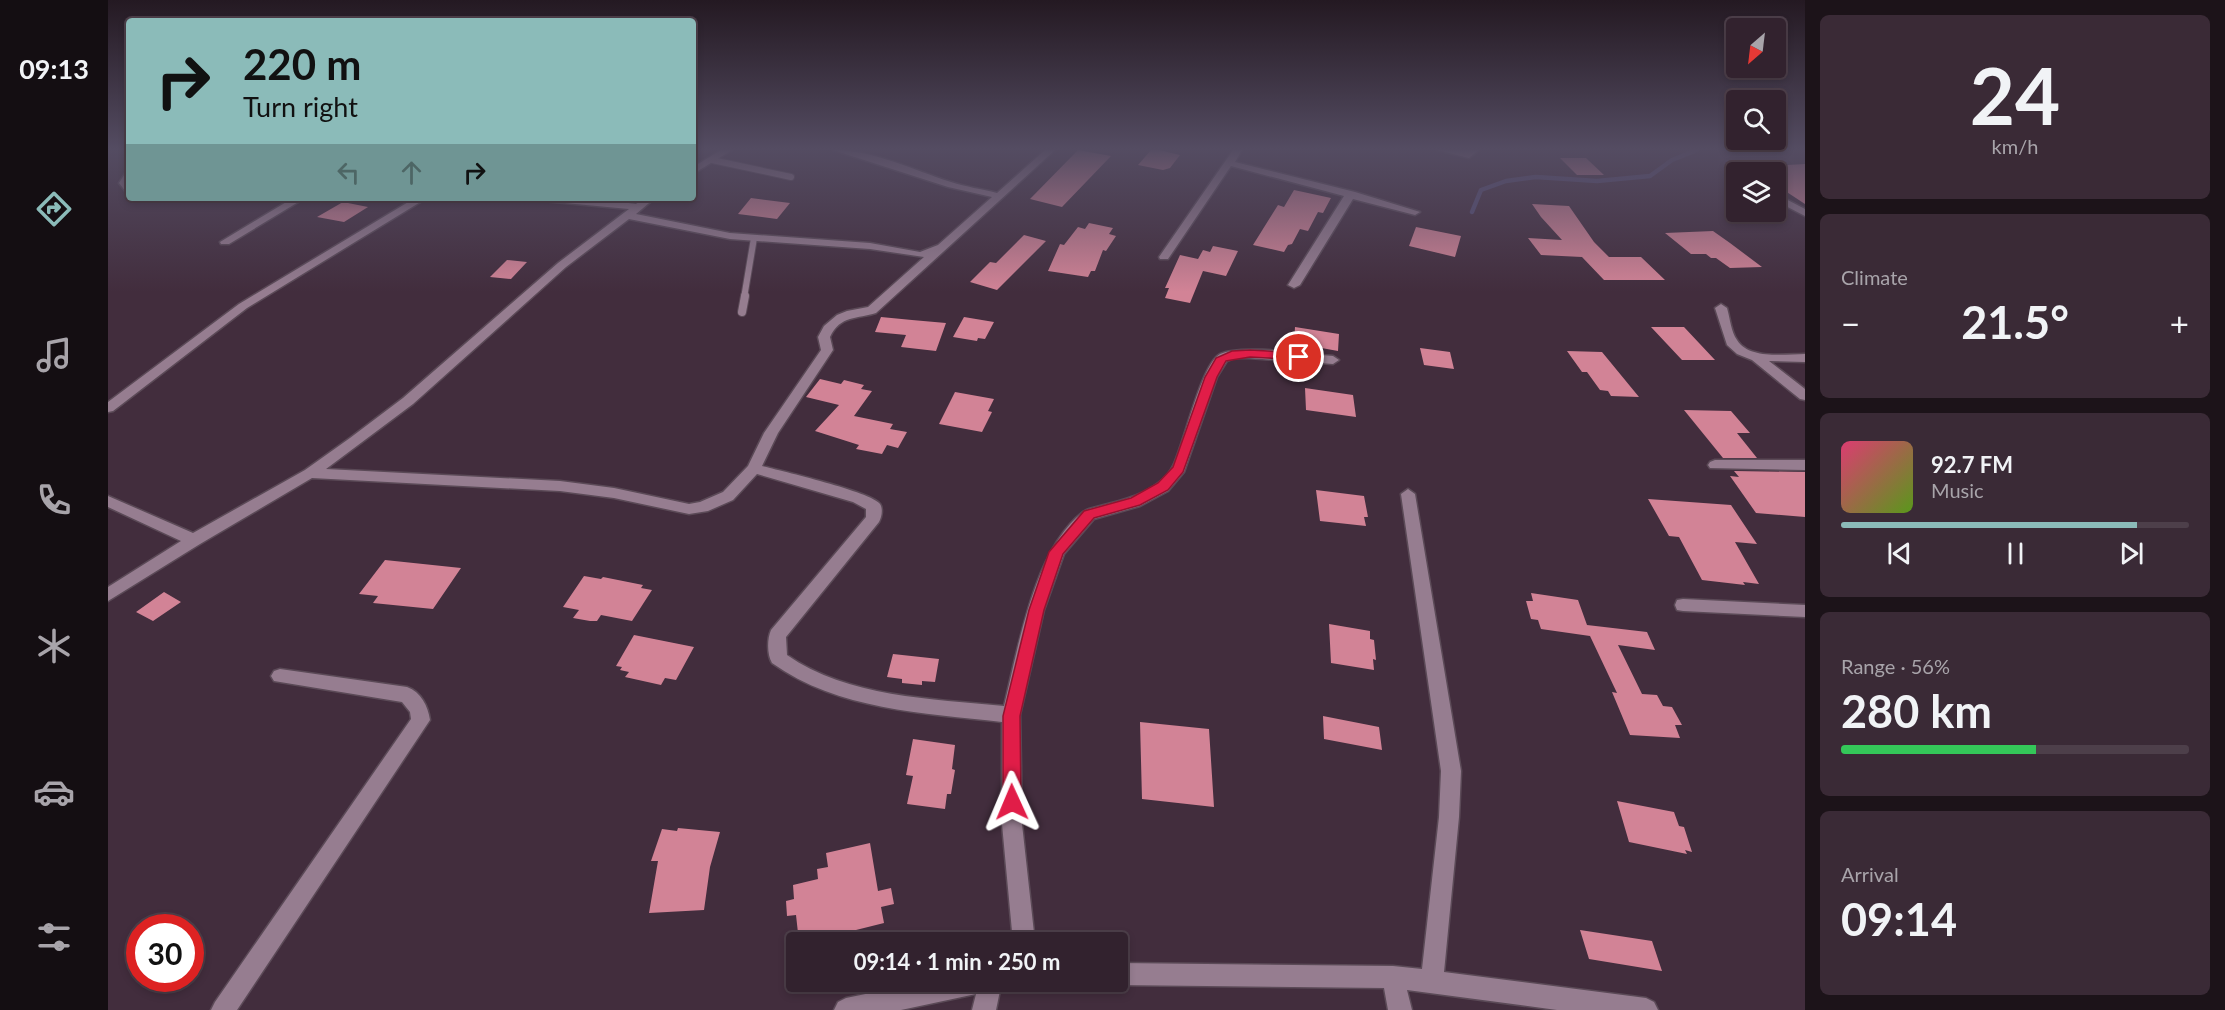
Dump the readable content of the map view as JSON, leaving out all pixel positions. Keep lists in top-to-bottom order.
{
  "north": "bottom left",
  "page": {
    "tabs": "09:13",
    "tile": [
      ["24", "km/h"],
      "Climate",
      ["Range · 56%", "280 km"],
      ["Arrival", "09:14"]
    ],
    "turn": ["220 m", "Turn right"],
    "heat": ["−", "21.5°", "+"],
    "song": ["92.7 FM", "Music"],
    "limit": "30",
    "trip": "09:14 · 1 min · 250 m"
  }
}
